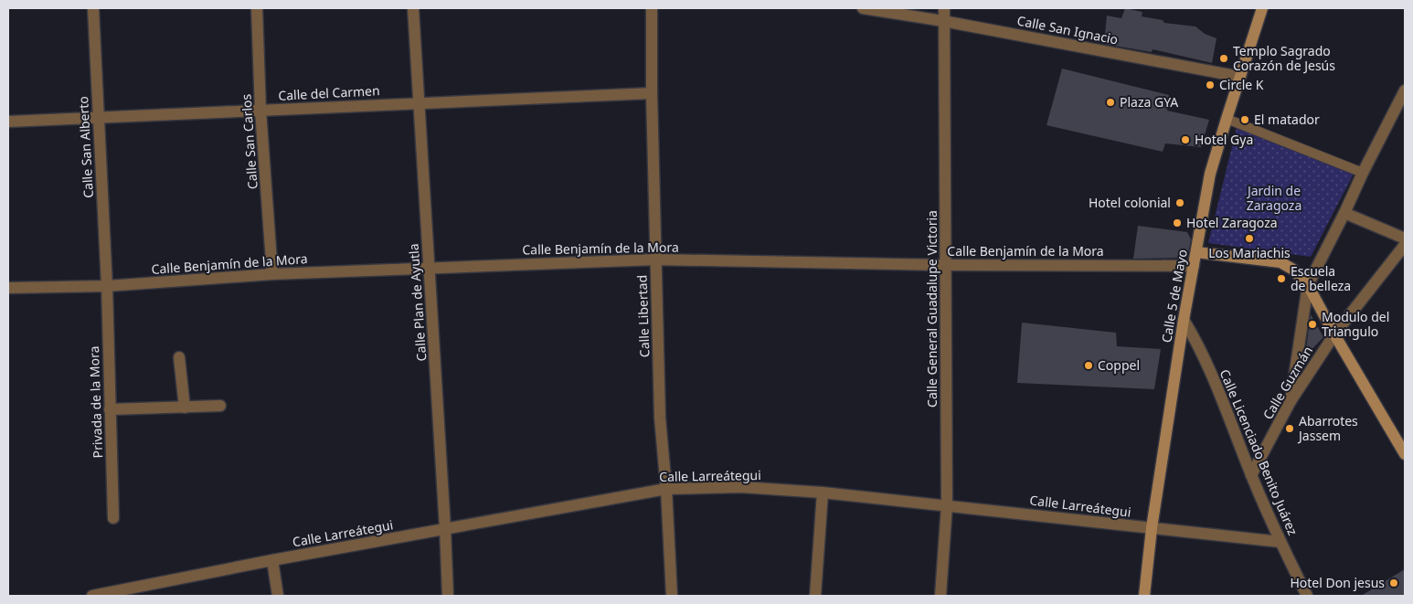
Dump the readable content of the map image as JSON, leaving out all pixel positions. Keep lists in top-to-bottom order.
{
  "streets": {
    "main road": ["Calle 5 de Mayo"],
    "street": [
      "Calle San Ignacio",
      "Calle del Carmen",
      "Calle San Carlos",
      "Calle San Alberto",
      "Calle Benjamín de la Mora",
      "Calle Plan de Ayutla",
      "Calle General Guadalupe Victoria",
      "Calle Libertad",
      "Calle Guzmán",
      "Privada de la Mora",
      "Calle Licenciado Benito Juárez",
      "Calle Larreátegui"
    ]
  },
  "crossings": [
    ["Calle San Ignacio", "Calle 5 de Mayo"],
    ["Calle San Ignacio", "Calle General Guadalupe Victoria"],
    ["Calle del Carmen", "Calle San Carlos"],
    ["Calle del Carmen", "Calle San Alberto"],
    ["Calle del Carmen", "Calle Plan de Ayutla"],
    ["Calle del Carmen", "Calle Libertad"],
    ["Calle San Carlos", "Calle Benjamín de la Mora"],
    ["Calle San Alberto", "Calle Benjamín de la Mora"],
    ["Calle San Alberto", "Privada de la Mora"],
    ["Calle Benjamín de la Mora", "Calle 5 de Mayo"],
    ["Calle Benjamín de la Mora", "Calle Plan de Ayutla"],
    ["Calle Benjamín de la Mora", "Calle General Guadalupe Victoria"],
    ["Calle Benjamín de la Mora", "Calle Libertad"],
    ["Calle Benjamín de la Mora", "Privada de la Mora"],
    ["Calle 5 de Mayo", "Calle Licenciado Benito Juárez"],
    ["Calle 5 de Mayo", "Calle Larreátegui"],
    ["Calle Plan de Ayutla", "Calle Larreátegui"],
    ["Calle General Guadalupe Victoria", "Calle Larreátegui"],
    ["Calle Libertad", "Calle Larreátegui"],
    ["Calle Guzmán", "Calle Licenciado Benito Juárez"],
    ["Calle Licenciado Benito Juárez", "Calle Larreátegui"]
  ],
  "parks": ["Jardin de Zaragoza"],
  "places": [
    "Templo Sagrado Corazón de Jesús",
    "Circle K",
    "Plaza GYA",
    "El matador",
    "Hotel Gya",
    "Hotel colonial",
    "Hotel Zaragoza",
    "Los Mariachis",
    "Escuela de belleza",
    "Modulo del Triangulo",
    "Coppel",
    "Abarrotes Jassem",
    "Hotel Don jesus"
  ]
}
